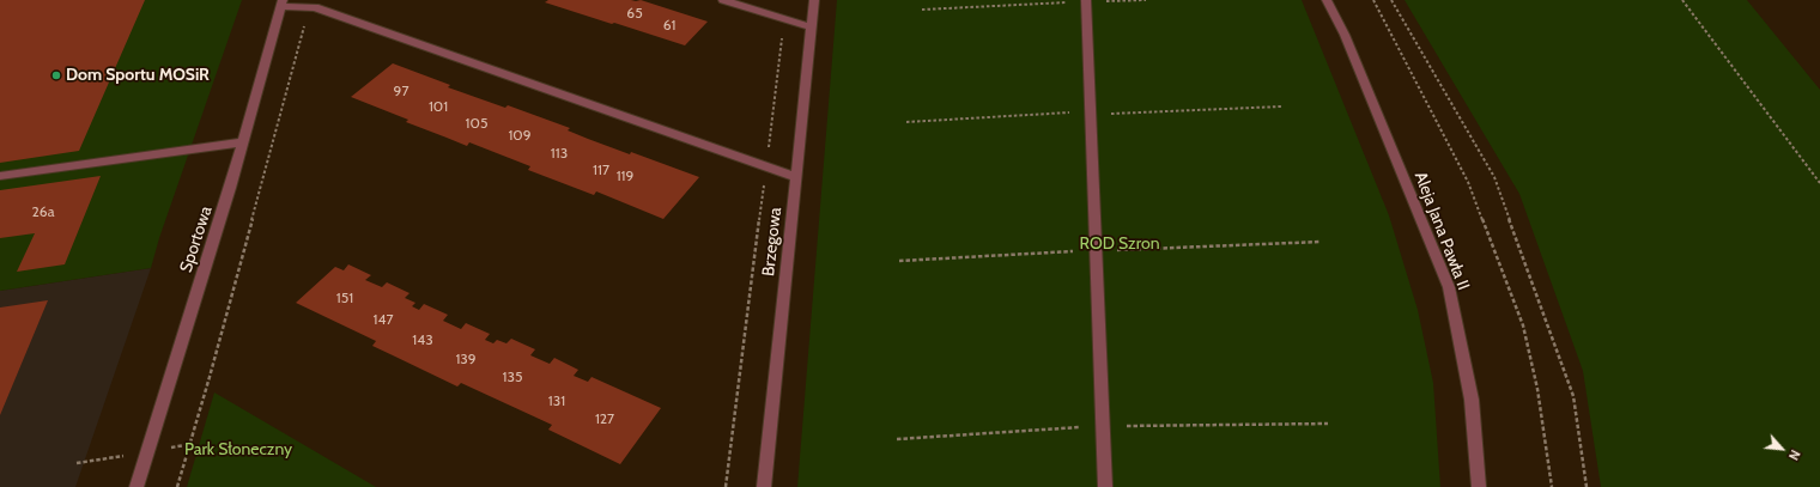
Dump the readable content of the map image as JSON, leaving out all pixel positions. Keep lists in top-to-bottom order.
{
  "streets": {
    "street": ["Aleja Jana Pawła II", "Sportowa", "Brzegowa"]
  },
  "parks": ["ROD Szron", "Park Słoneczny"],
  "places": ["Dom Sportu MOSiR"],
  "house_numbers": [
    "65",
    "61",
    "97",
    "101",
    "105",
    "109",
    "113",
    "117",
    "119",
    "26a",
    "151",
    "147",
    "143",
    "139",
    "135",
    "131",
    "127"
  ],
  "north": "bottom right"
}
